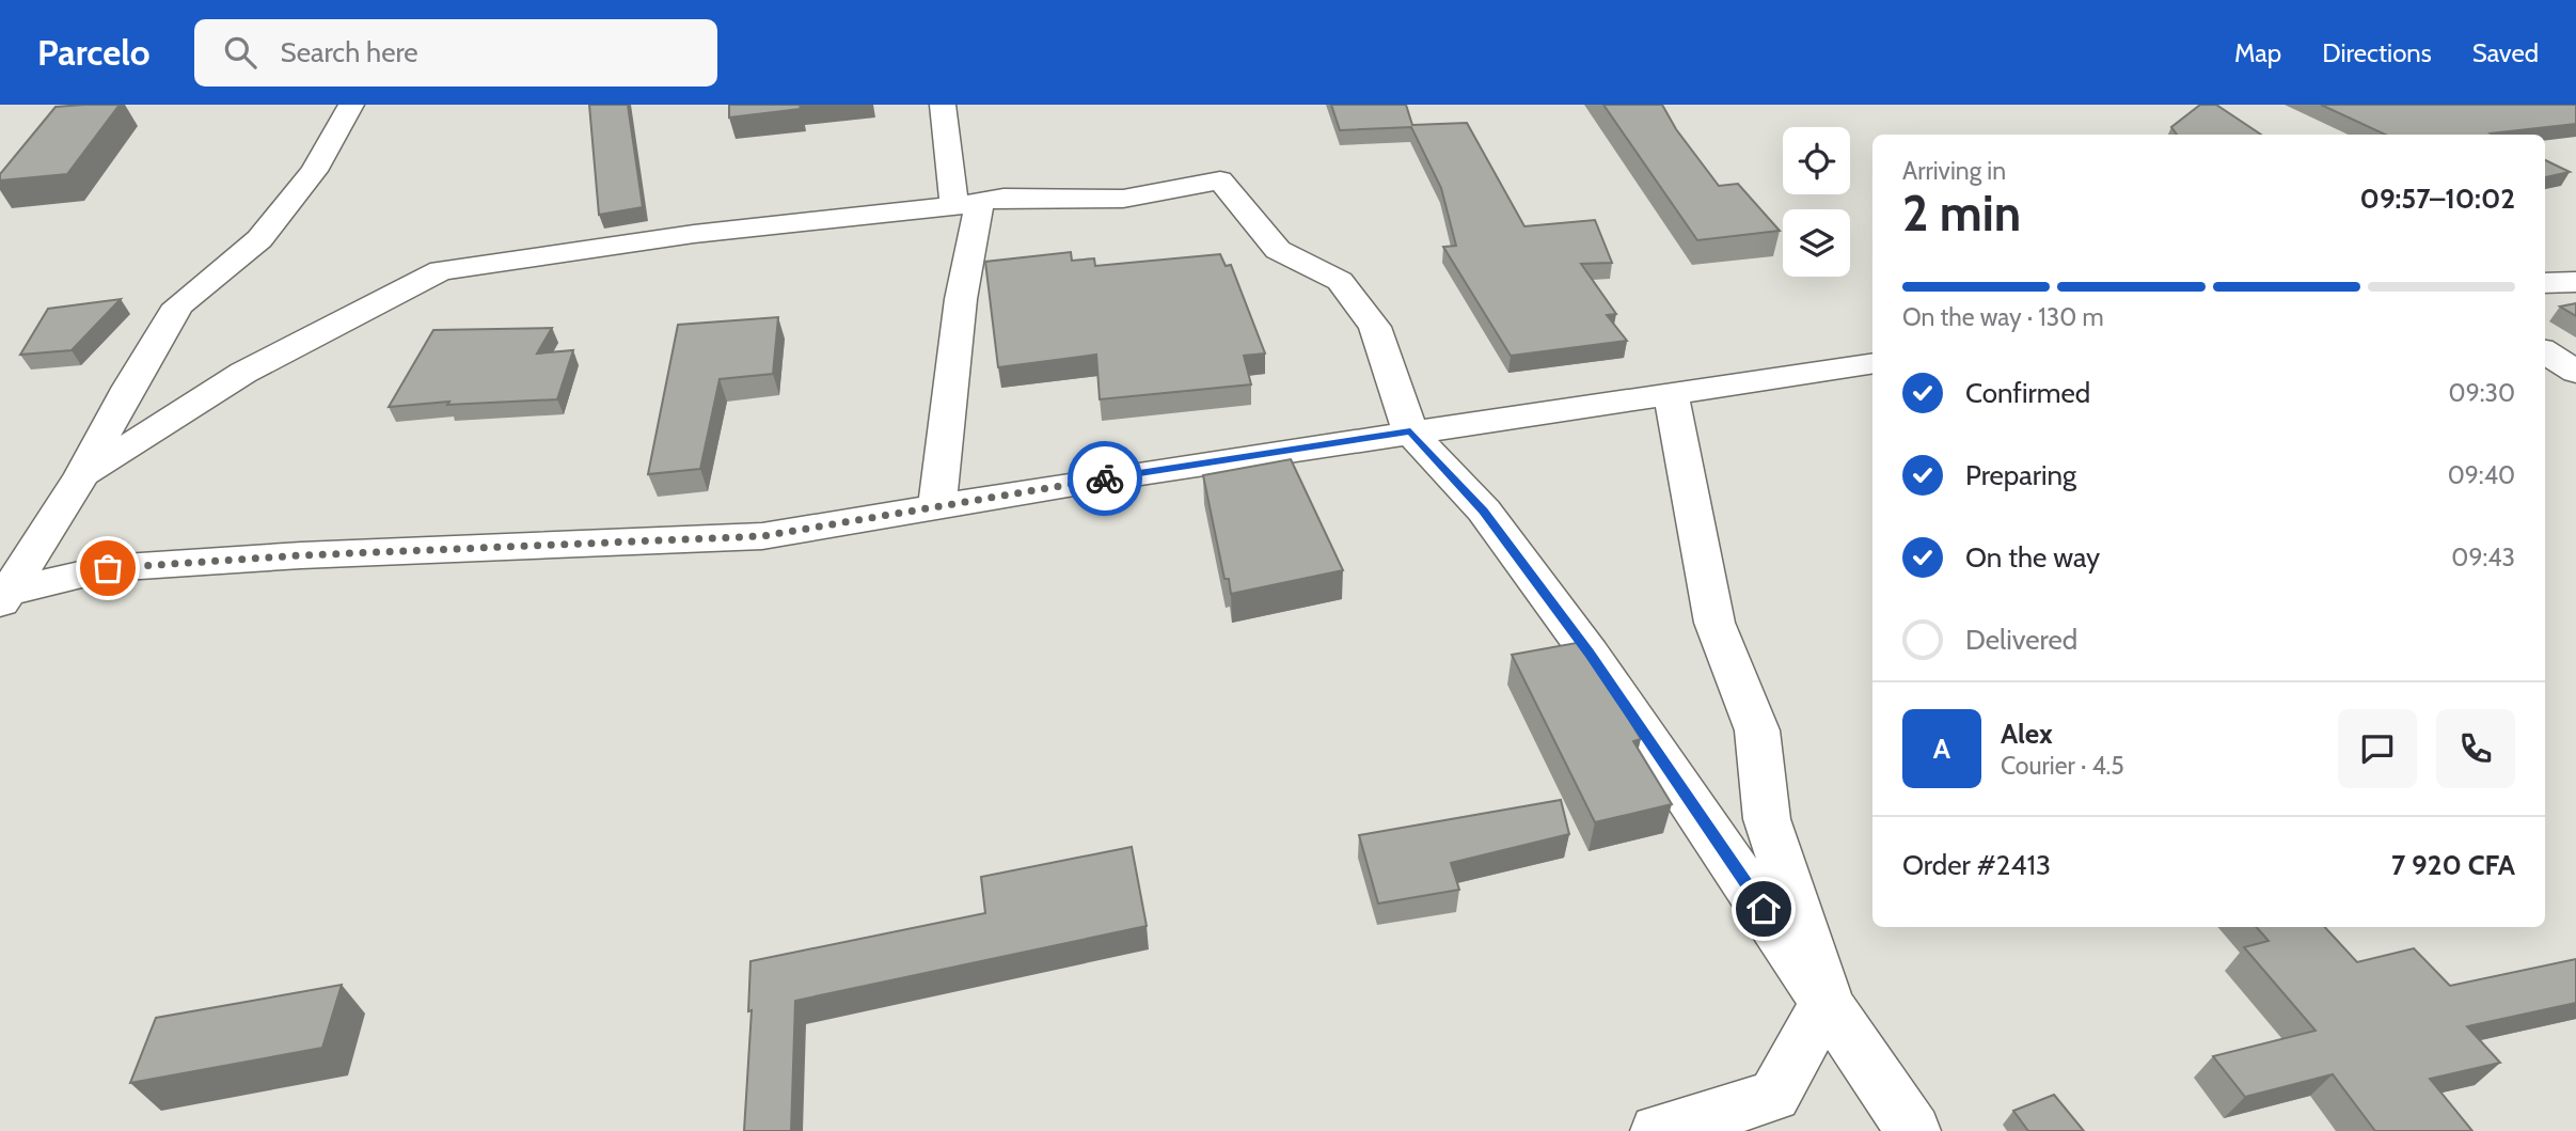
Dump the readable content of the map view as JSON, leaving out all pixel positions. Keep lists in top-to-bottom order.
{
  "page": {
    "header": "Parcelo",
    "search": "Search here",
    "nav": ["Map", "Directions", "Saved"],
    "heading": ["2 min", "Arriving in", "09:57–10:02"],
    "panel": [
      "Alex",
      "Courier · 4.5",
      "Order #2413",
      "7 920 CFA"
    ],
    "bar": "On the way · 130 m",
    "list": [
      ["Confirmed", "09:30"],
      ["Preparing", "09:40"],
      ["On the way", "09:43"],
      "Delivered"
    ],
    "round": "A"
  }
}
